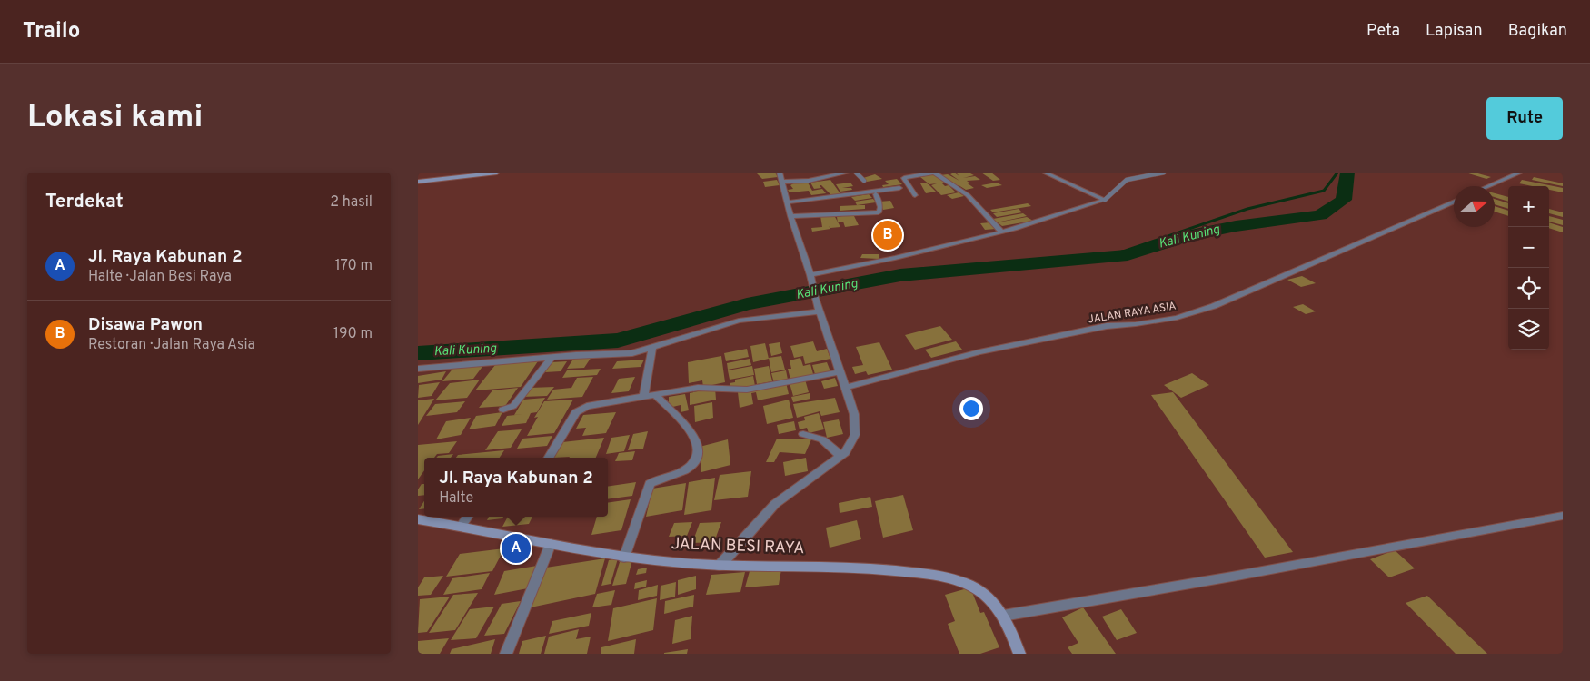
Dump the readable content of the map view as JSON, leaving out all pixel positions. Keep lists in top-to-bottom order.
{
  "streets": {
    "street": ["JALAN RAYA ASIA", "JALAN BESI RAYA"]
  },
  "water": ["Kali Kuning"],
  "north": "right",
  "page": {
    "header": "Trailo",
    "nav": ["Peta", "Lapisan", "Bagikan"],
    "buttons": "Rute",
    "title": "Lokasi kami",
    "heading": ["Terdekat", "2 hasil"],
    "map_buttons": ["+", "−"],
    "pins": ["B", "A"],
    "list": [
      {
        "mark": "A",
        "name": "Jl. Raya Kabunan 2",
        "note": "Halte · Jalan Besi Raya",
        "value": "170 m"
      },
      {
        "mark": "B",
        "name": "Disawa Pawon",
        "note": "Restoran · Jalan Raya Asia",
        "value": "190 m"
      }
    ],
    "popup": ["Jl. Raya Kabunan 2", "Halte"]
  }
}
